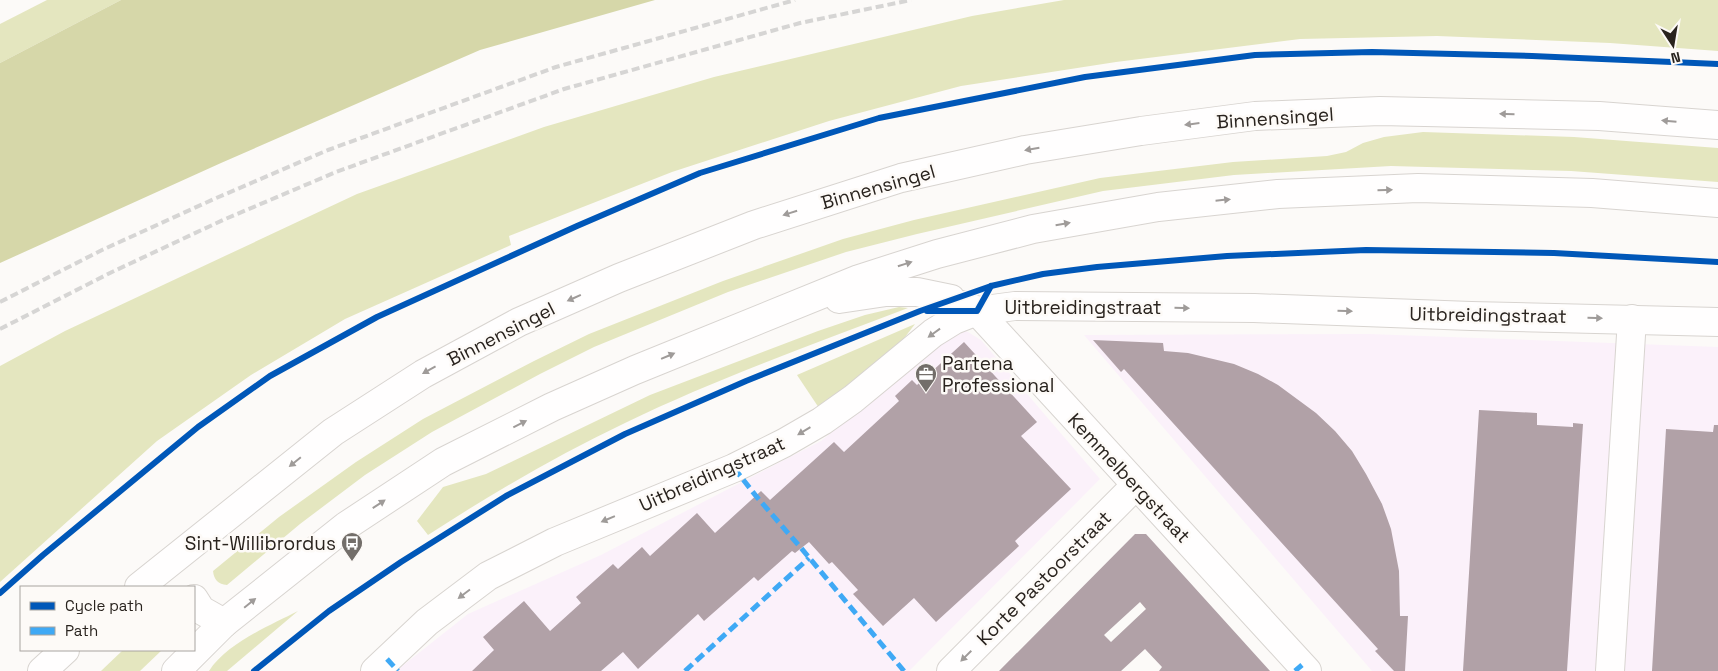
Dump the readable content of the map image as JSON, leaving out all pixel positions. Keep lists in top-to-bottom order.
{
  "streets": {
    "main road": [
      "Binnensingel",
      "Uitbreidingstraat",
      "Kemmelbergstraat",
      "Korte Pastoorstraat"
    ]
  },
  "crossings": [
    ["Uitbreidingstraat", "Kemmelbergstraat"],
    ["Kemmelbergstraat", "Korte Pastoorstraat"]
  ],
  "one_way": ["Korte Pastoorstraat"],
  "places": {
    "office": ["Partena Professional"],
    "bus stop": ["Sint-Willibrordus"]
  },
  "legend": ["Cycle path", "Path"],
  "north": "bottom"
}
